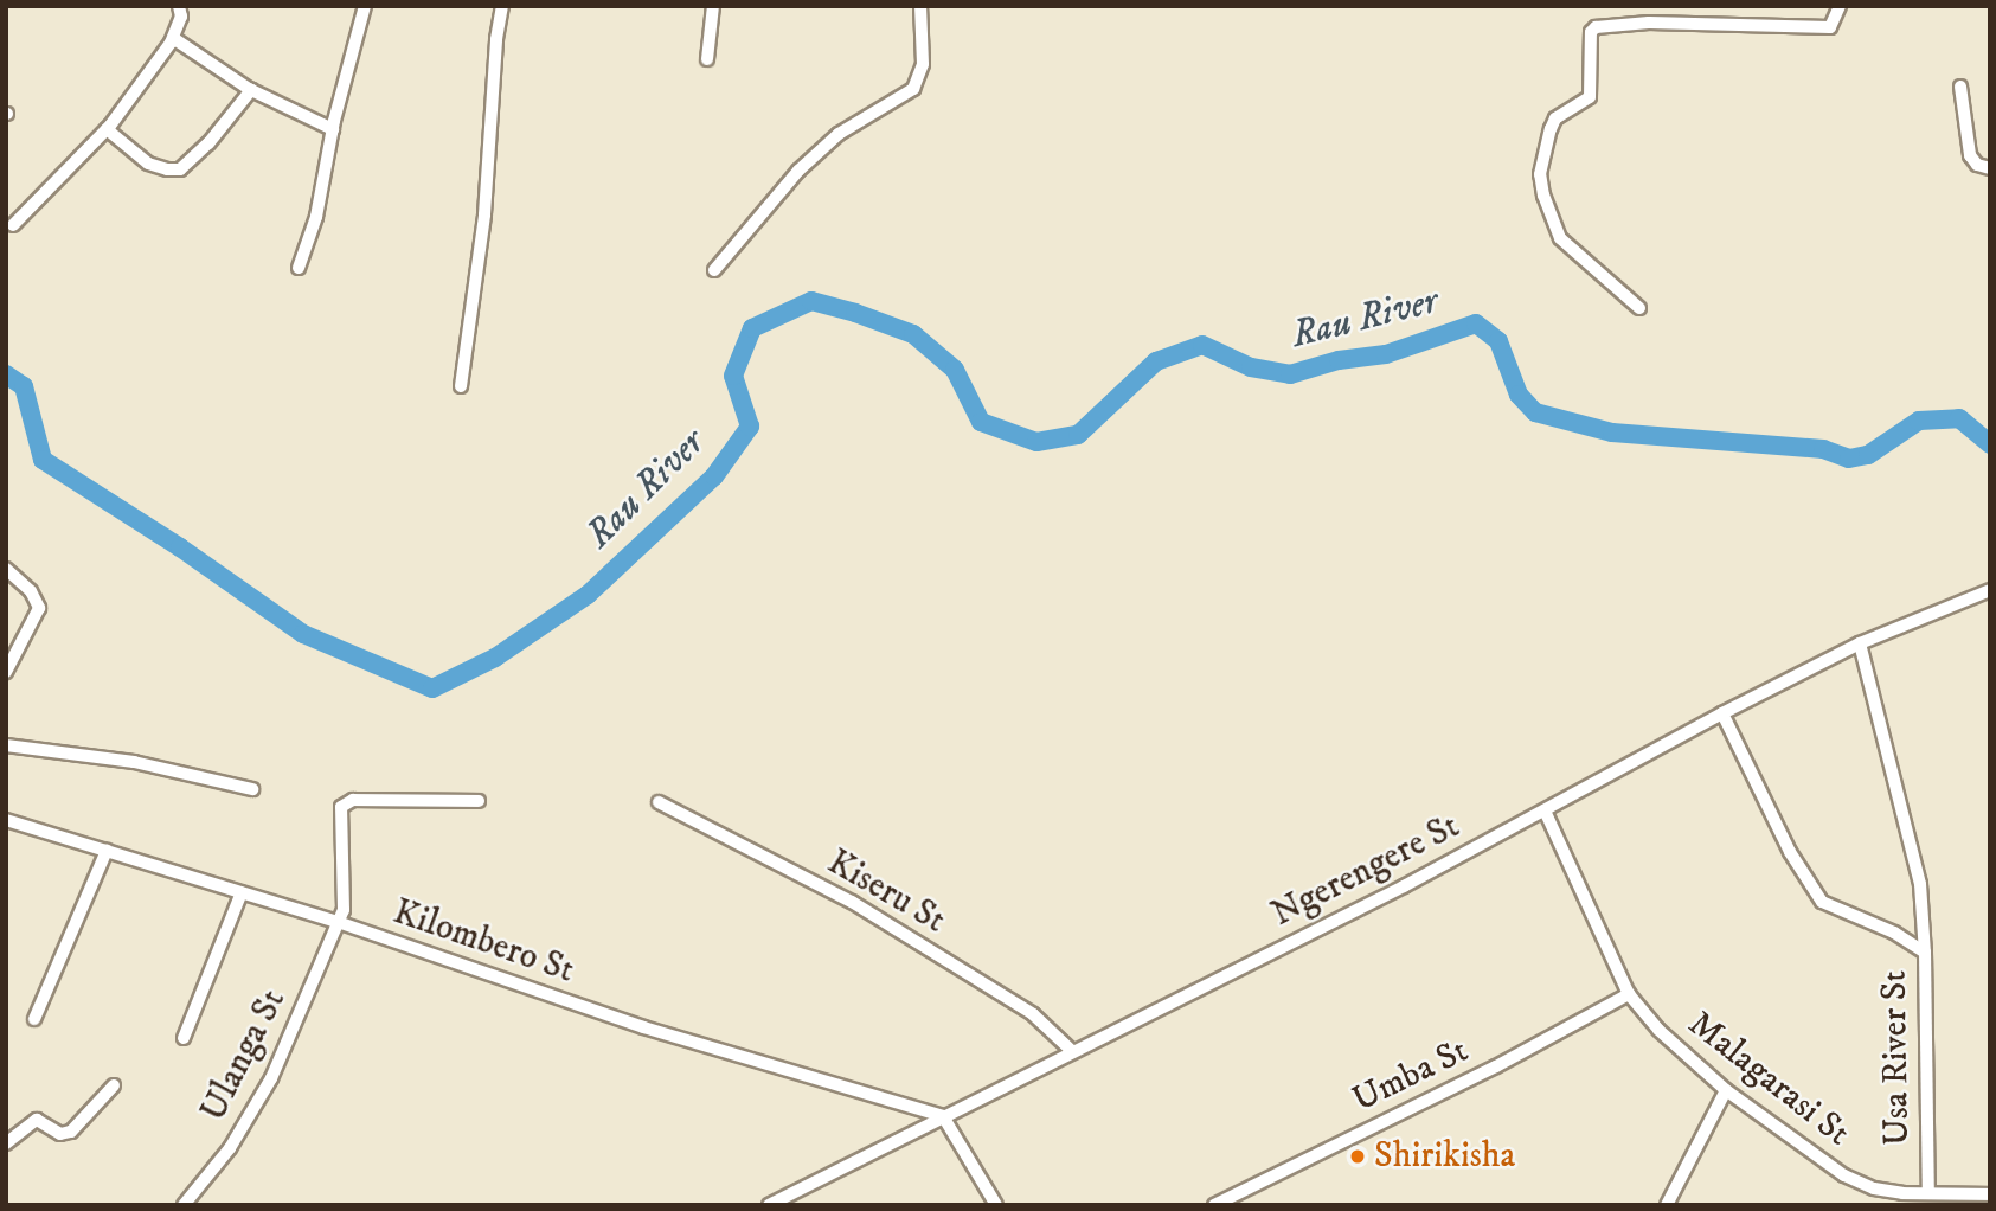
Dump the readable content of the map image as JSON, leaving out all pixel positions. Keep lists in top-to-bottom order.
{
  "streets": {
    "street": [
      "Ngerengere St",
      "Kiseru St",
      "Kilombero St",
      "Ulanga St",
      "Usa River St",
      "Umba St",
      "Malagarasi St"
    ]
  },
  "crossings": [
    ["Ngerengere St", "Kiseru St"],
    ["Ngerengere St", "Kilombero St"],
    ["Ngerengere St", "Usa River St"],
    ["Ngerengere St", "Malagarasi St"],
    ["Kilombero St", "Ulanga St"],
    ["Usa River St", "Malagarasi St"],
    ["Umba St", "Malagarasi St"]
  ],
  "water": ["Rau River"],
  "places": ["Shirikisha"]
}
